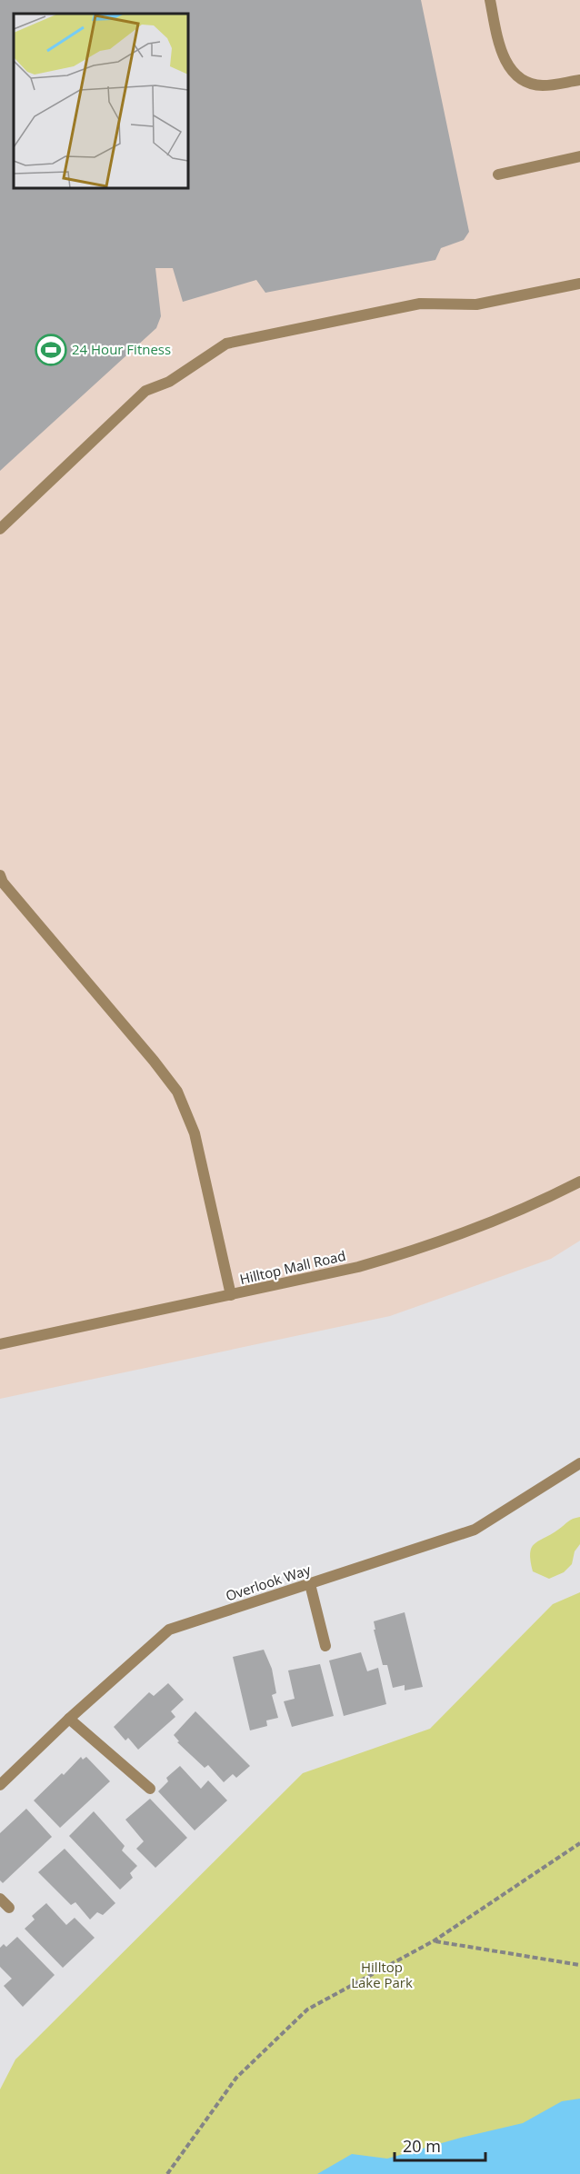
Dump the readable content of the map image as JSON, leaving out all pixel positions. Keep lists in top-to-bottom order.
{
  "streets": {
    "street": ["Hilltop Mall Road", "Overlook Way"]
  },
  "parks": ["Hilltop Lake Park"],
  "places": {
    "sports": ["24 Hour Fitness"]
  },
  "scale_bar": "20 m"
}
